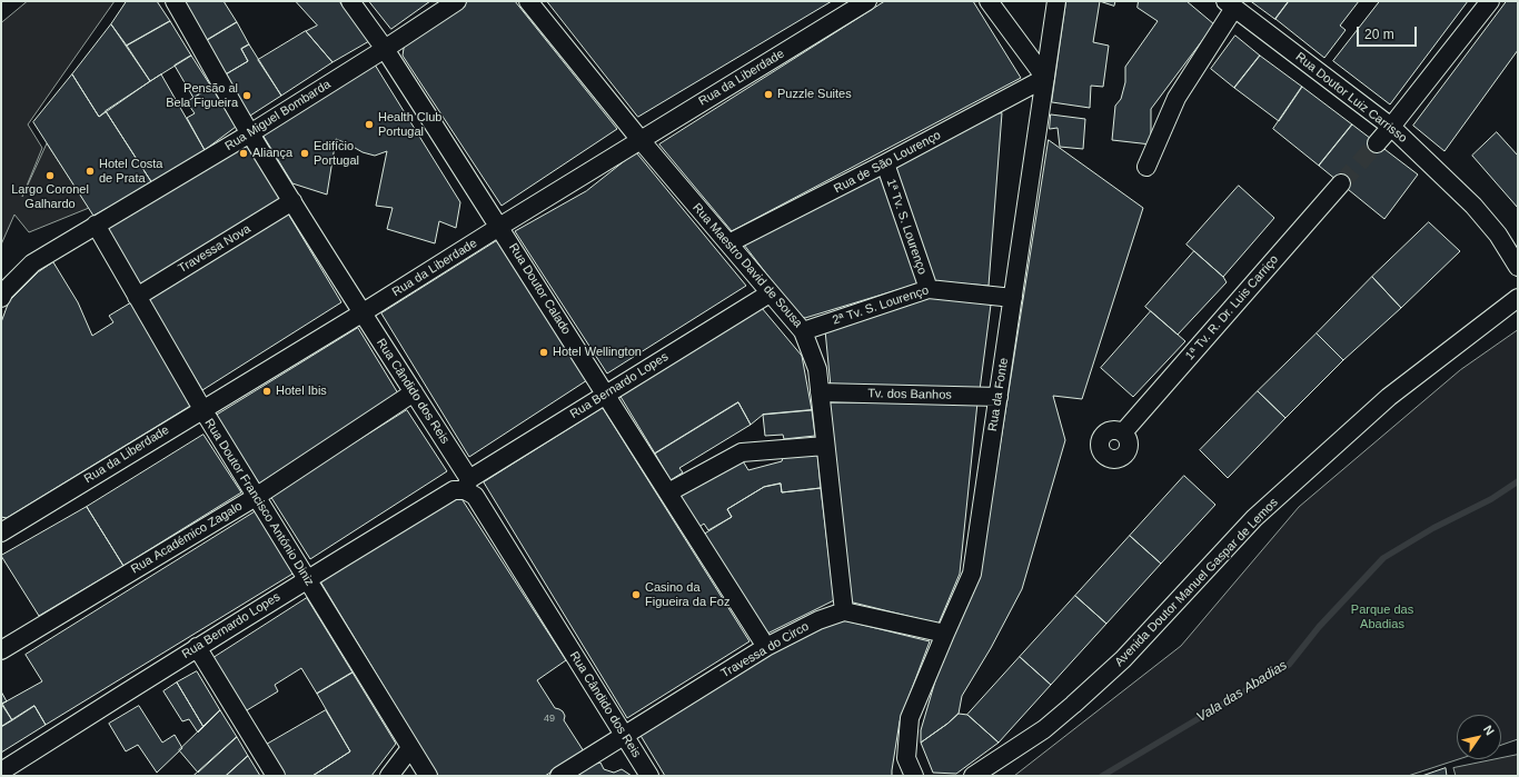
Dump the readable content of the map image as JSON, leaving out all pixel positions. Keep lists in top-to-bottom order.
{
  "streets": {
    "street": [
      "Rua da Liberdade",
      "Rua Doutor Luiz Carrisso",
      "Rua Miguel Bombarda",
      "Rua de São Lourenço",
      "1ª Tv. S. Lourenço",
      "Travessa Nova",
      "Rua Maestro David de Sousa",
      "Rua Doutor Calado",
      "2ª Tv. S. Lourenço",
      "1ª Tv. R. Dr. Luis Carriço",
      "Rua Bernardo Lopes",
      "Rua Cândido dos Reis",
      "Tv. dos Banhos",
      "Rua da Fonte",
      "Rua Doutor Francisco António Diniz",
      "Rua Académico Zagalo",
      "Avenida Doutor Manuel Gaspar de Lemos",
      "Travessa do Circo"
    ]
  },
  "crossings": [
    ["Rua da Liberdade", "Rua Maestro David de Sousa"],
    ["Rua da Liberdade", "Rua Doutor Calado"],
    ["Rua da Liberdade", "Rua Cândido dos Reis"],
    ["Rua da Liberdade", "Rua Doutor Francisco António Diniz"],
    ["Rua Miguel Bombarda", "Rua Doutor Calado"],
    ["Rua Miguel Bombarda", "Rua Cândido dos Reis"],
    ["Rua Miguel Bombarda", "Rua Doutor Francisco António Diniz"],
    ["Rua de São Lourenço", "1ª Tv. S. Lourenço"],
    ["Rua de São Lourenço", "Rua Maestro David de Sousa"],
    ["Rua de São Lourenço", "Rua da Fonte"],
    ["1ª Tv. S. Lourenço", "2ª Tv. S. Lourenço"],
    ["Travessa Nova", "Rua Cândido dos Reis"],
    ["Travessa Nova", "Rua Doutor Francisco António Diniz"],
    ["Rua Maestro David de Sousa", "2ª Tv. S. Lourenço"],
    ["Rua Maestro David de Sousa", "Rua Bernardo Lopes"],
    ["Rua Maestro David de Sousa", "Tv. dos Banhos"],
    ["Rua Maestro David de Sousa", "Travessa do Circo"],
    ["Rua Doutor Calado", "Rua Bernardo Lopes"],
    ["Rua Doutor Calado", "Travessa do Circo"],
    ["2ª Tv. S. Lourenço", "Rua da Fonte"],
    ["Rua Bernardo Lopes", "Rua Cândido dos Reis"],
    ["Rua Bernardo Lopes", "Rua Doutor Francisco António Diniz"],
    ["Rua Cândido dos Reis", "Rua Académico Zagalo"],
    ["Rua Cândido dos Reis", "Travessa do Circo"],
    ["Tv. dos Banhos", "Rua da Fonte"],
    ["Rua Doutor Francisco António Diniz", "Rua Académico Zagalo"]
  ],
  "water": ["Vala das Abadias"],
  "parks": ["Parque das Abadias"],
  "places": [
    "Puzzle Suites",
    "Pensão al Bela Figueira",
    "Health Club Portugal",
    "Aliança",
    "Edifício Portugal",
    "Hotel Costa de Prata",
    "Largo Coronel Galhardo",
    "Hotel Wellington",
    "Hotel Ibis",
    "Casino da Figueira da Foz"
  ],
  "house_numbers": ["49"],
  "scale_bar": "20 m",
  "north": "top right"
}
